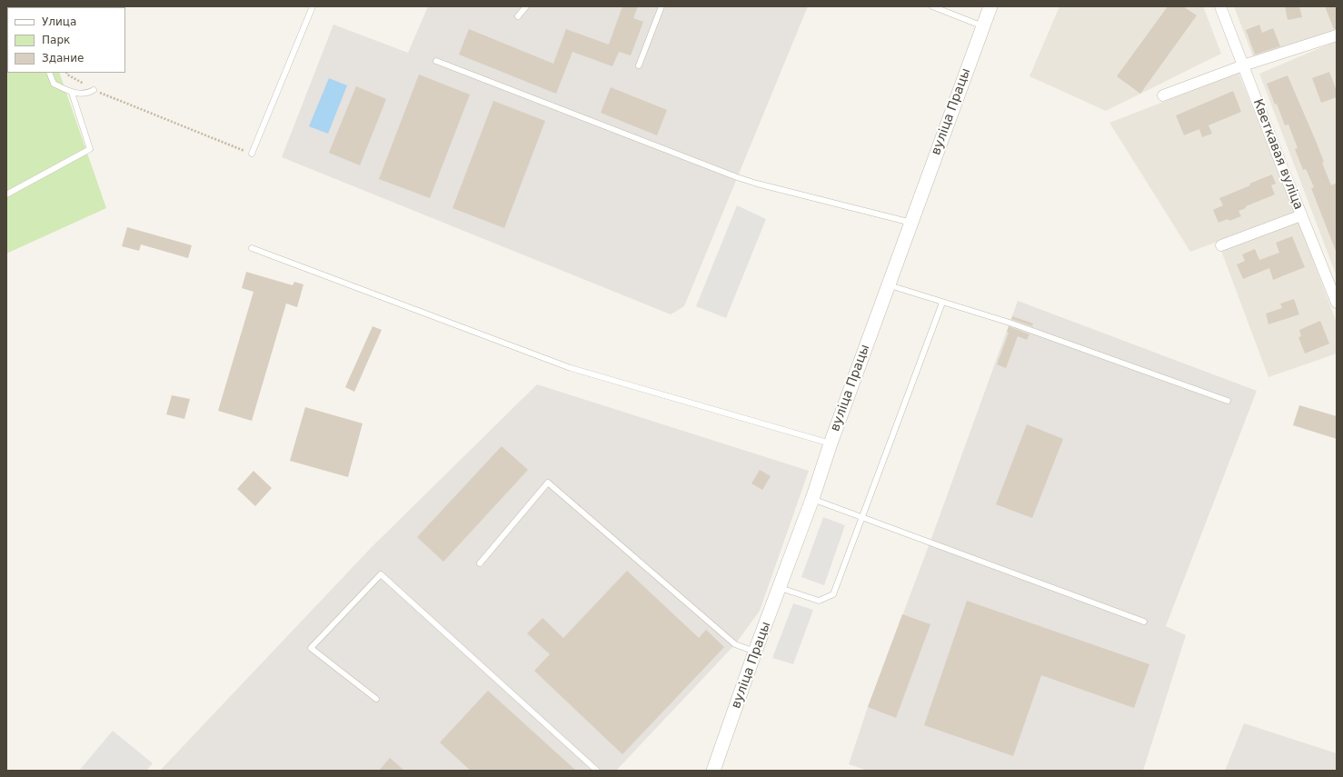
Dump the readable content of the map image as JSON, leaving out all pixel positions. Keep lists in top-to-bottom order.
{
  "streets": {
    "street": ["вуліца Працы", "Кветкавая вуліца"]
  },
  "legend": ["Улица", "Парк", "Здание"]
}
